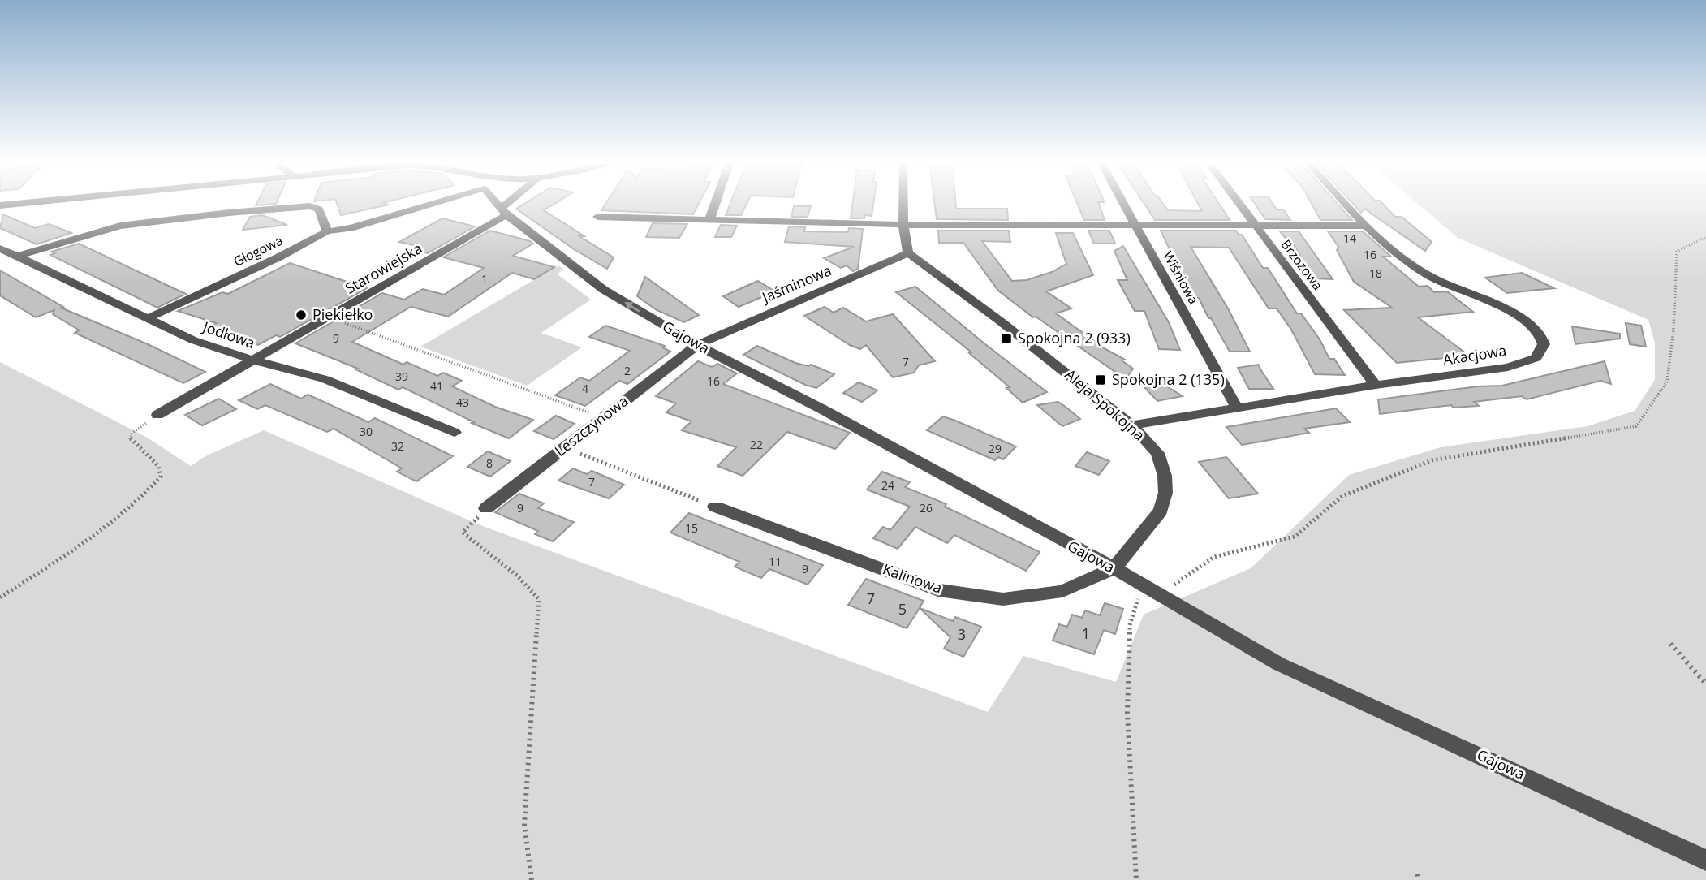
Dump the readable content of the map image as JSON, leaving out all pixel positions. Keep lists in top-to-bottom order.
{
  "streets": {
    "street": [
      "Głogowa",
      "Brzozowa",
      "Starowiejska",
      "Wiśniowa",
      "Jaśminowa",
      "Jodłowa",
      "Gajowa",
      "Akacjowa",
      "Aleja Spokojna",
      "Leszczynowa",
      "Kalinowa"
    ]
  },
  "crossings": [
    ["Głogowa", "Jodłowa"],
    ["Brzozowa", "Akacjowa"],
    ["Starowiejska", "Jodłowa"],
    ["Starowiejska", "Gajowa"],
    ["Wiśniowa", "Akacjowa"],
    ["Jaśminowa", "Gajowa"],
    ["Jaśminowa", "Aleja Spokojna"],
    ["Jaśminowa", "Leszczynowa"],
    ["Gajowa", "Aleja Spokojna"],
    ["Gajowa", "Leszczynowa"],
    ["Gajowa", "Kalinowa"],
    ["Akacjowa", "Aleja Spokojna"],
    ["Aleja Spokojna", "Kalinowa"]
  ],
  "places": {
    "other": ["Piekiełko"],
    "transit": ["Spokojna 2 (933)", "Spokojna 2 (135)"]
  },
  "house_numbers": [
    "14",
    "16",
    "18",
    "1",
    "9",
    "7",
    "2",
    "39",
    "16",
    "41",
    "4",
    "43",
    "30",
    "22",
    "32",
    "29",
    "8",
    "7",
    "24",
    "9",
    "26",
    "15",
    "11",
    "9",
    "7",
    "5",
    "1",
    "3"
  ]
}
